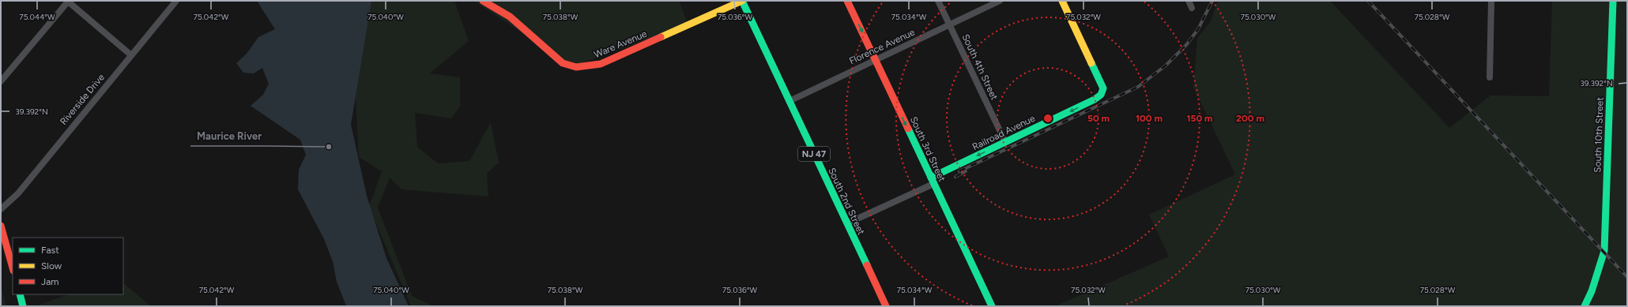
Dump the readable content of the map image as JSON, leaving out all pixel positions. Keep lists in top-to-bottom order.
{
  "streets": {
    "street": [
      "Ware Avenue",
      "Florence Avenue",
      "South 4th Street",
      "Riverside Drive",
      "Railroad Avenue",
      "South 10th Street",
      "South 3rd Street",
      "NJ 47",
      "South 2nd Street"
    ]
  },
  "crossings": [
    ["Ware Avenue", "South 2nd Street"],
    ["Florence Avenue", "South 4th Street"],
    ["Florence Avenue", "South 3rd Street"],
    ["Florence Avenue", "South 2nd Street"],
    ["South 4th Street", "Railroad Avenue"],
    ["Railroad Avenue", "South 3rd Street"],
    ["Railroad Avenue", "South 2nd Street"]
  ],
  "one_way": ["South 3rd Street"],
  "places": ["Maurice River"],
  "legend": ["Fast", "Slow", "Jam"],
  "coordinates": [
    "75.044°W",
    "75.042°W",
    "75.040°W",
    "75.038°W",
    "75.036°W",
    "75.034°W",
    "75.032°W",
    "75.030°W",
    "75.028°W",
    "39.392°N"
  ],
  "rings": [
    "50 m",
    "100 m",
    "150 m",
    "200 m"
  ]
}
